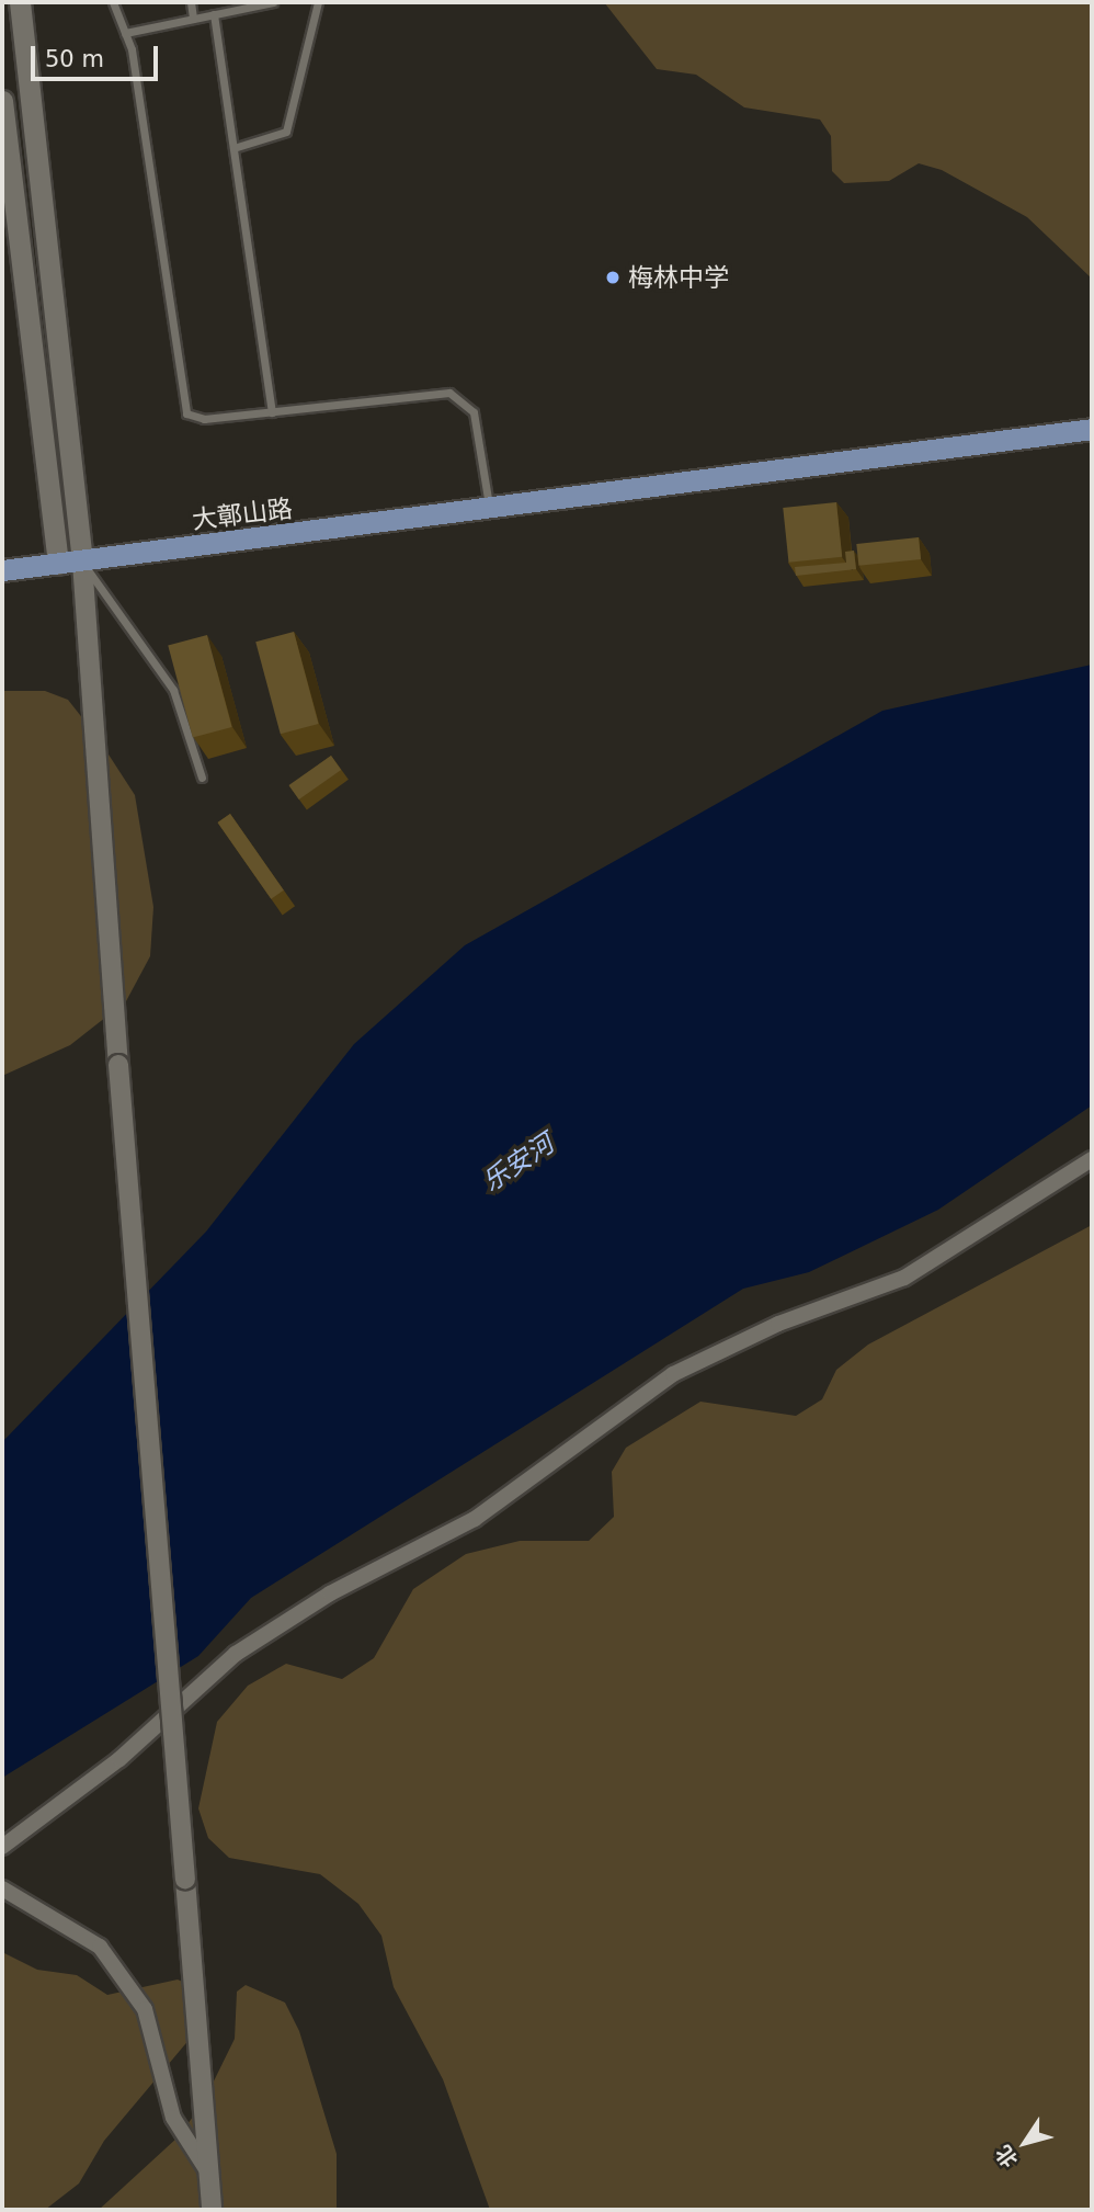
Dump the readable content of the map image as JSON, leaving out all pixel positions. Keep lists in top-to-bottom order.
{
  "streets": {
    "main road": ["大鄣山路"]
  },
  "water": ["乐安河"],
  "places": ["梅林中学"],
  "scale_bar": "50 m",
  "north": "bottom left"
}
